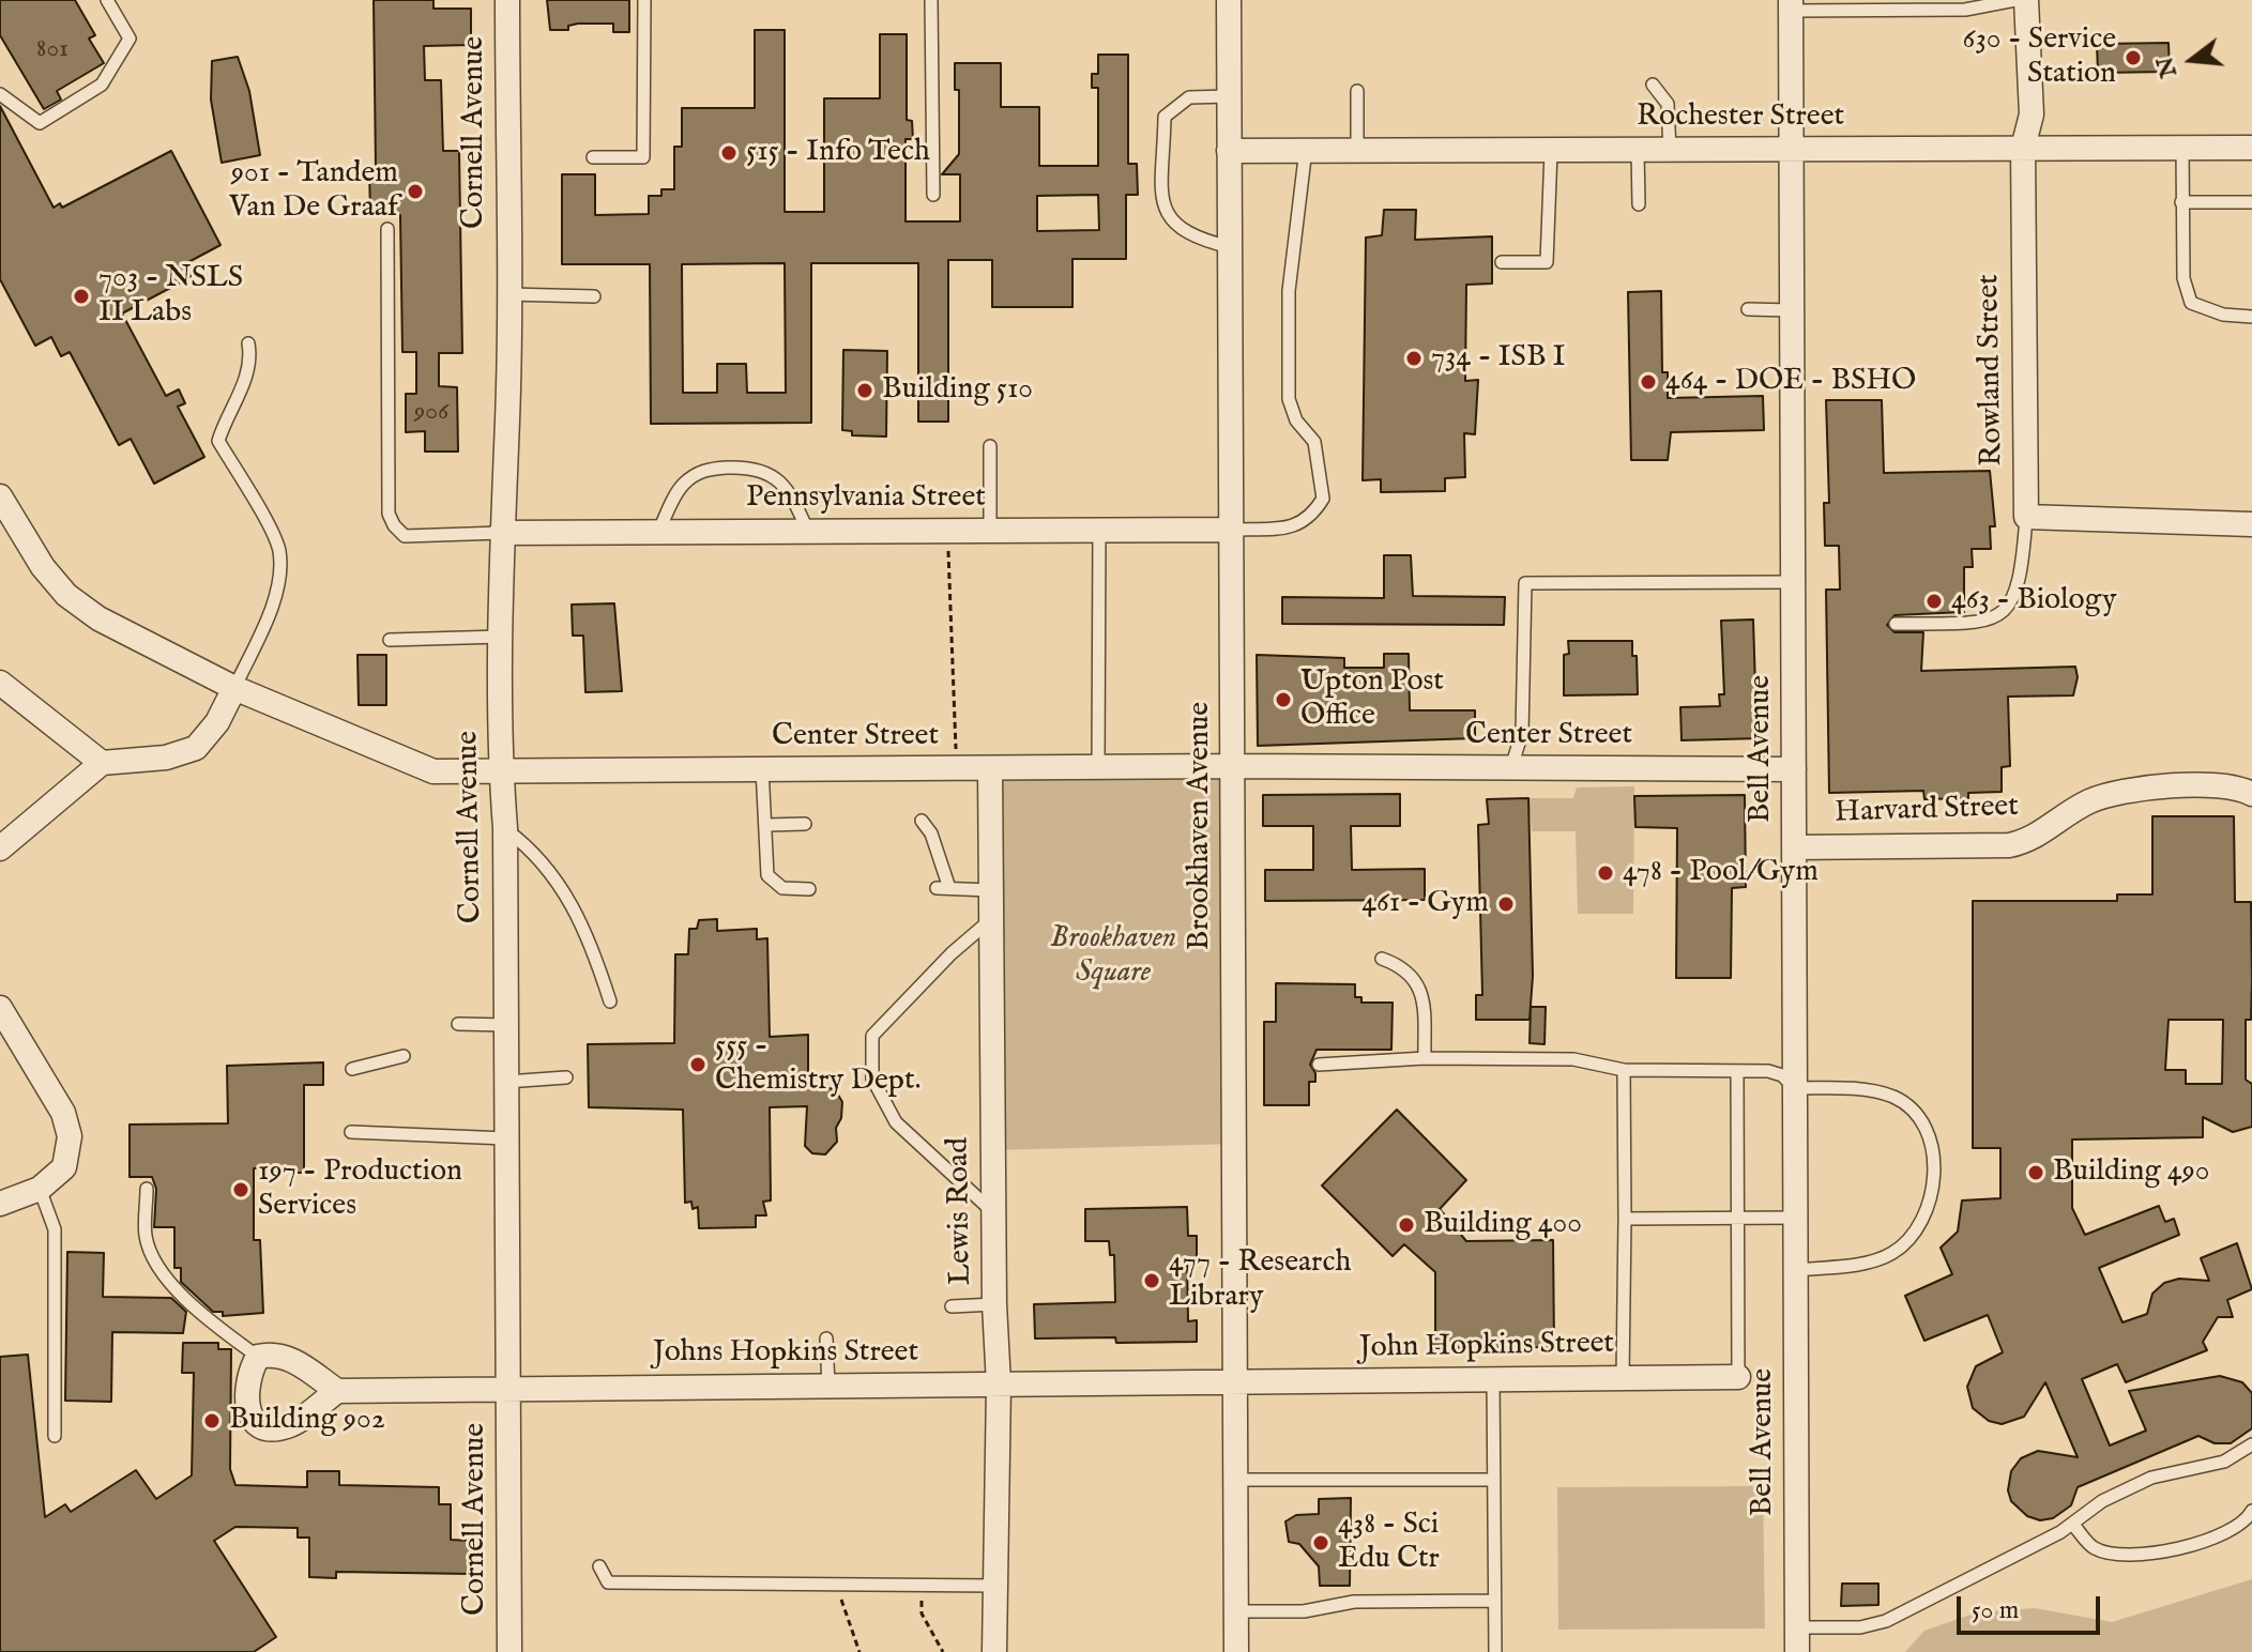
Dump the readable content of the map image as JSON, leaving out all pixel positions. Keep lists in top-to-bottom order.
{
  "streets": {
    "street": [
      "Rochester Street",
      "Cornell Avenue",
      "Rowland Street",
      "Pennsylvania Street",
      "Center Street",
      "Bell Avenue",
      "Harvard Street",
      "Brookhaven Avenue",
      "Lewis Road",
      "John Hopkins Street",
      "Johns Hopkins Street"
    ]
  },
  "crossings": [
    ["Rochester Street", "Rowland Street"],
    ["Rochester Street", "Bell Avenue"],
    ["Rochester Street", "Brookhaven Avenue"],
    ["Cornell Avenue", "Pennsylvania Street"],
    ["Cornell Avenue", "Center Street"],
    ["Cornell Avenue", "Johns Hopkins Street"],
    ["Pennsylvania Street", "Brookhaven Avenue"],
    ["Center Street", "Bell Avenue"],
    ["Center Street", "Brookhaven Avenue"],
    ["Center Street", "Lewis Road"],
    ["Bell Avenue", "Harvard Street"],
    ["Brookhaven Avenue", "John Hopkins Street"],
    ["Brookhaven Avenue", "Johns Hopkins Street"],
    ["Lewis Road", "Johns Hopkins Street"],
    ["John Hopkins Street", "Johns Hopkins Street"]
  ],
  "parks": ["Brookhaven Square"],
  "places": [
    "630 - Service Station",
    "515 - Info Tech",
    "901 - Tandem Van De Graaf",
    "703 - NSLS II Labs",
    "734 - ISB I",
    "464 - DOE - BSHO",
    "Building 510",
    "463 - Biology",
    "Upton Post Office",
    "478 - Pool/Gym",
    "461 - Gym",
    "555 - Chemistry Dept.",
    "Building 490",
    "197 - Production Services",
    "Building 400",
    "477 - Research Library",
    "Building 902",
    "438 - Sci Edu Ctr"
  ],
  "house_numbers": ["801", "906"],
  "scale_bar": "50 m",
  "north": "left"
}
